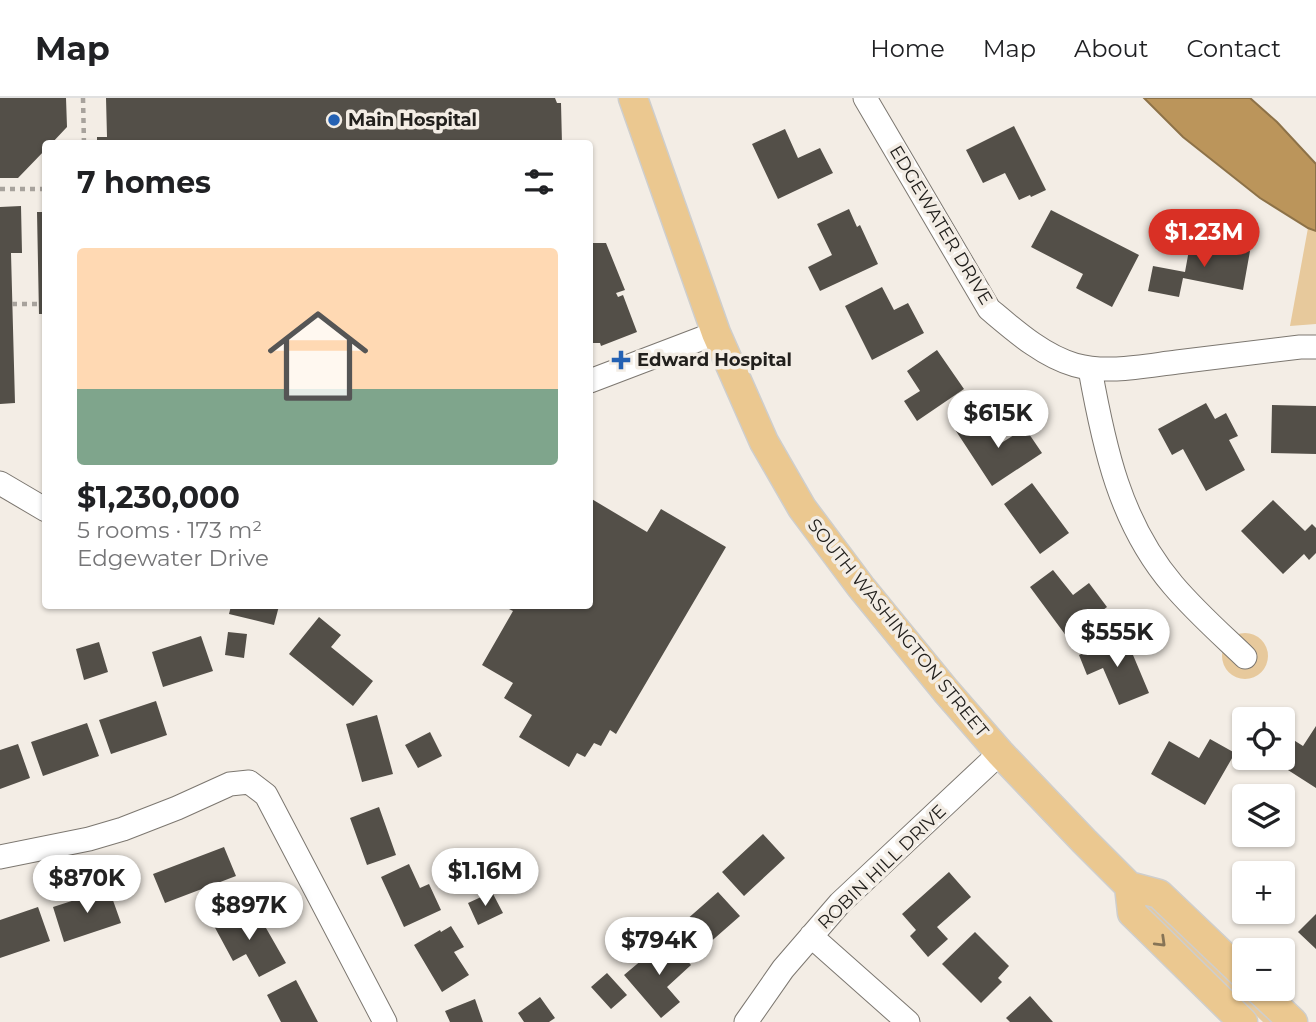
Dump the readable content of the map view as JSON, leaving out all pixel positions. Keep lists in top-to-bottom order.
{
  "streets": {
    "main road": ["SOUTH WASHINGTON STREET"],
    "street": ["EDGEWATER DRIVE", "ROBIN HILL DRIVE"]
  },
  "crossings": [
    ["SOUTH WASHINGTON STREET", "ROBIN HILL DRIVE"]
  ],
  "places": {
    "other": ["Main Hospital"],
    "health": ["Edward Hospital"]
  },
  "page": {
    "header": "Map",
    "nav": [
      "Home",
      "Map",
      "About",
      "Contact"
    ],
    "heading": "7 homes",
    "price": [
      "$1.23M",
      "$615K",
      "$555K",
      "$1.16M",
      "$870K",
      "$897K",
      "$794K"
    ],
    "list": [
      {
        "name": "$1,230,000",
        "note": "5 rooms · 173 m² · Edgewater Drive"
      }
    ],
    "map_buttons": ["+", "−"]
  }
}
